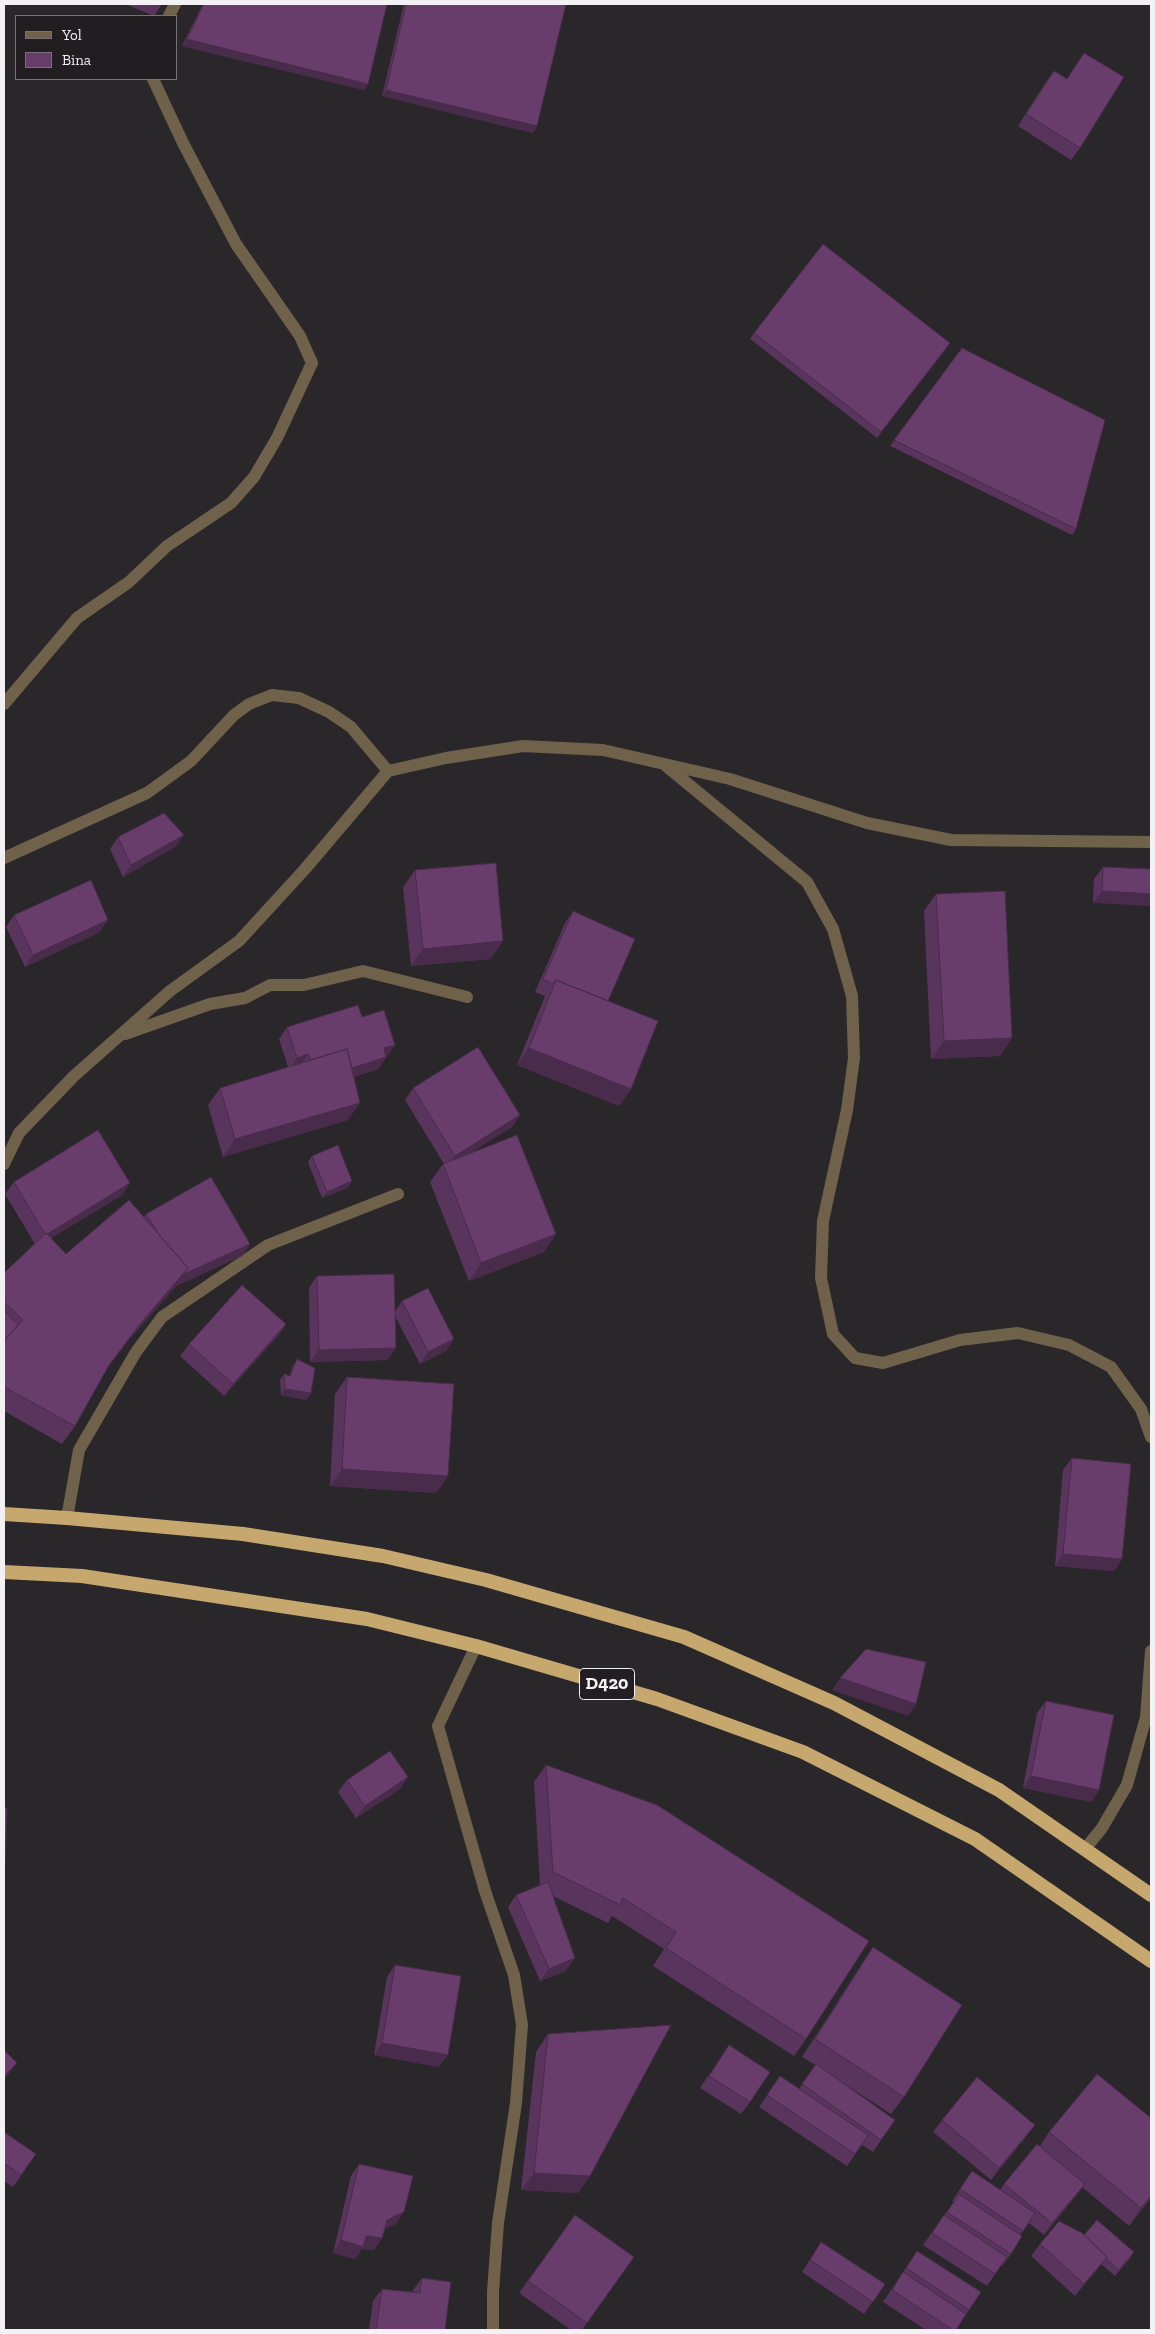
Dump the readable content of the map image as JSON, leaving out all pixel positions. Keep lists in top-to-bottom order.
{
  "streets": {
    "highway": ["D420"]
  },
  "legend": ["Yol", "Bina"]
}
